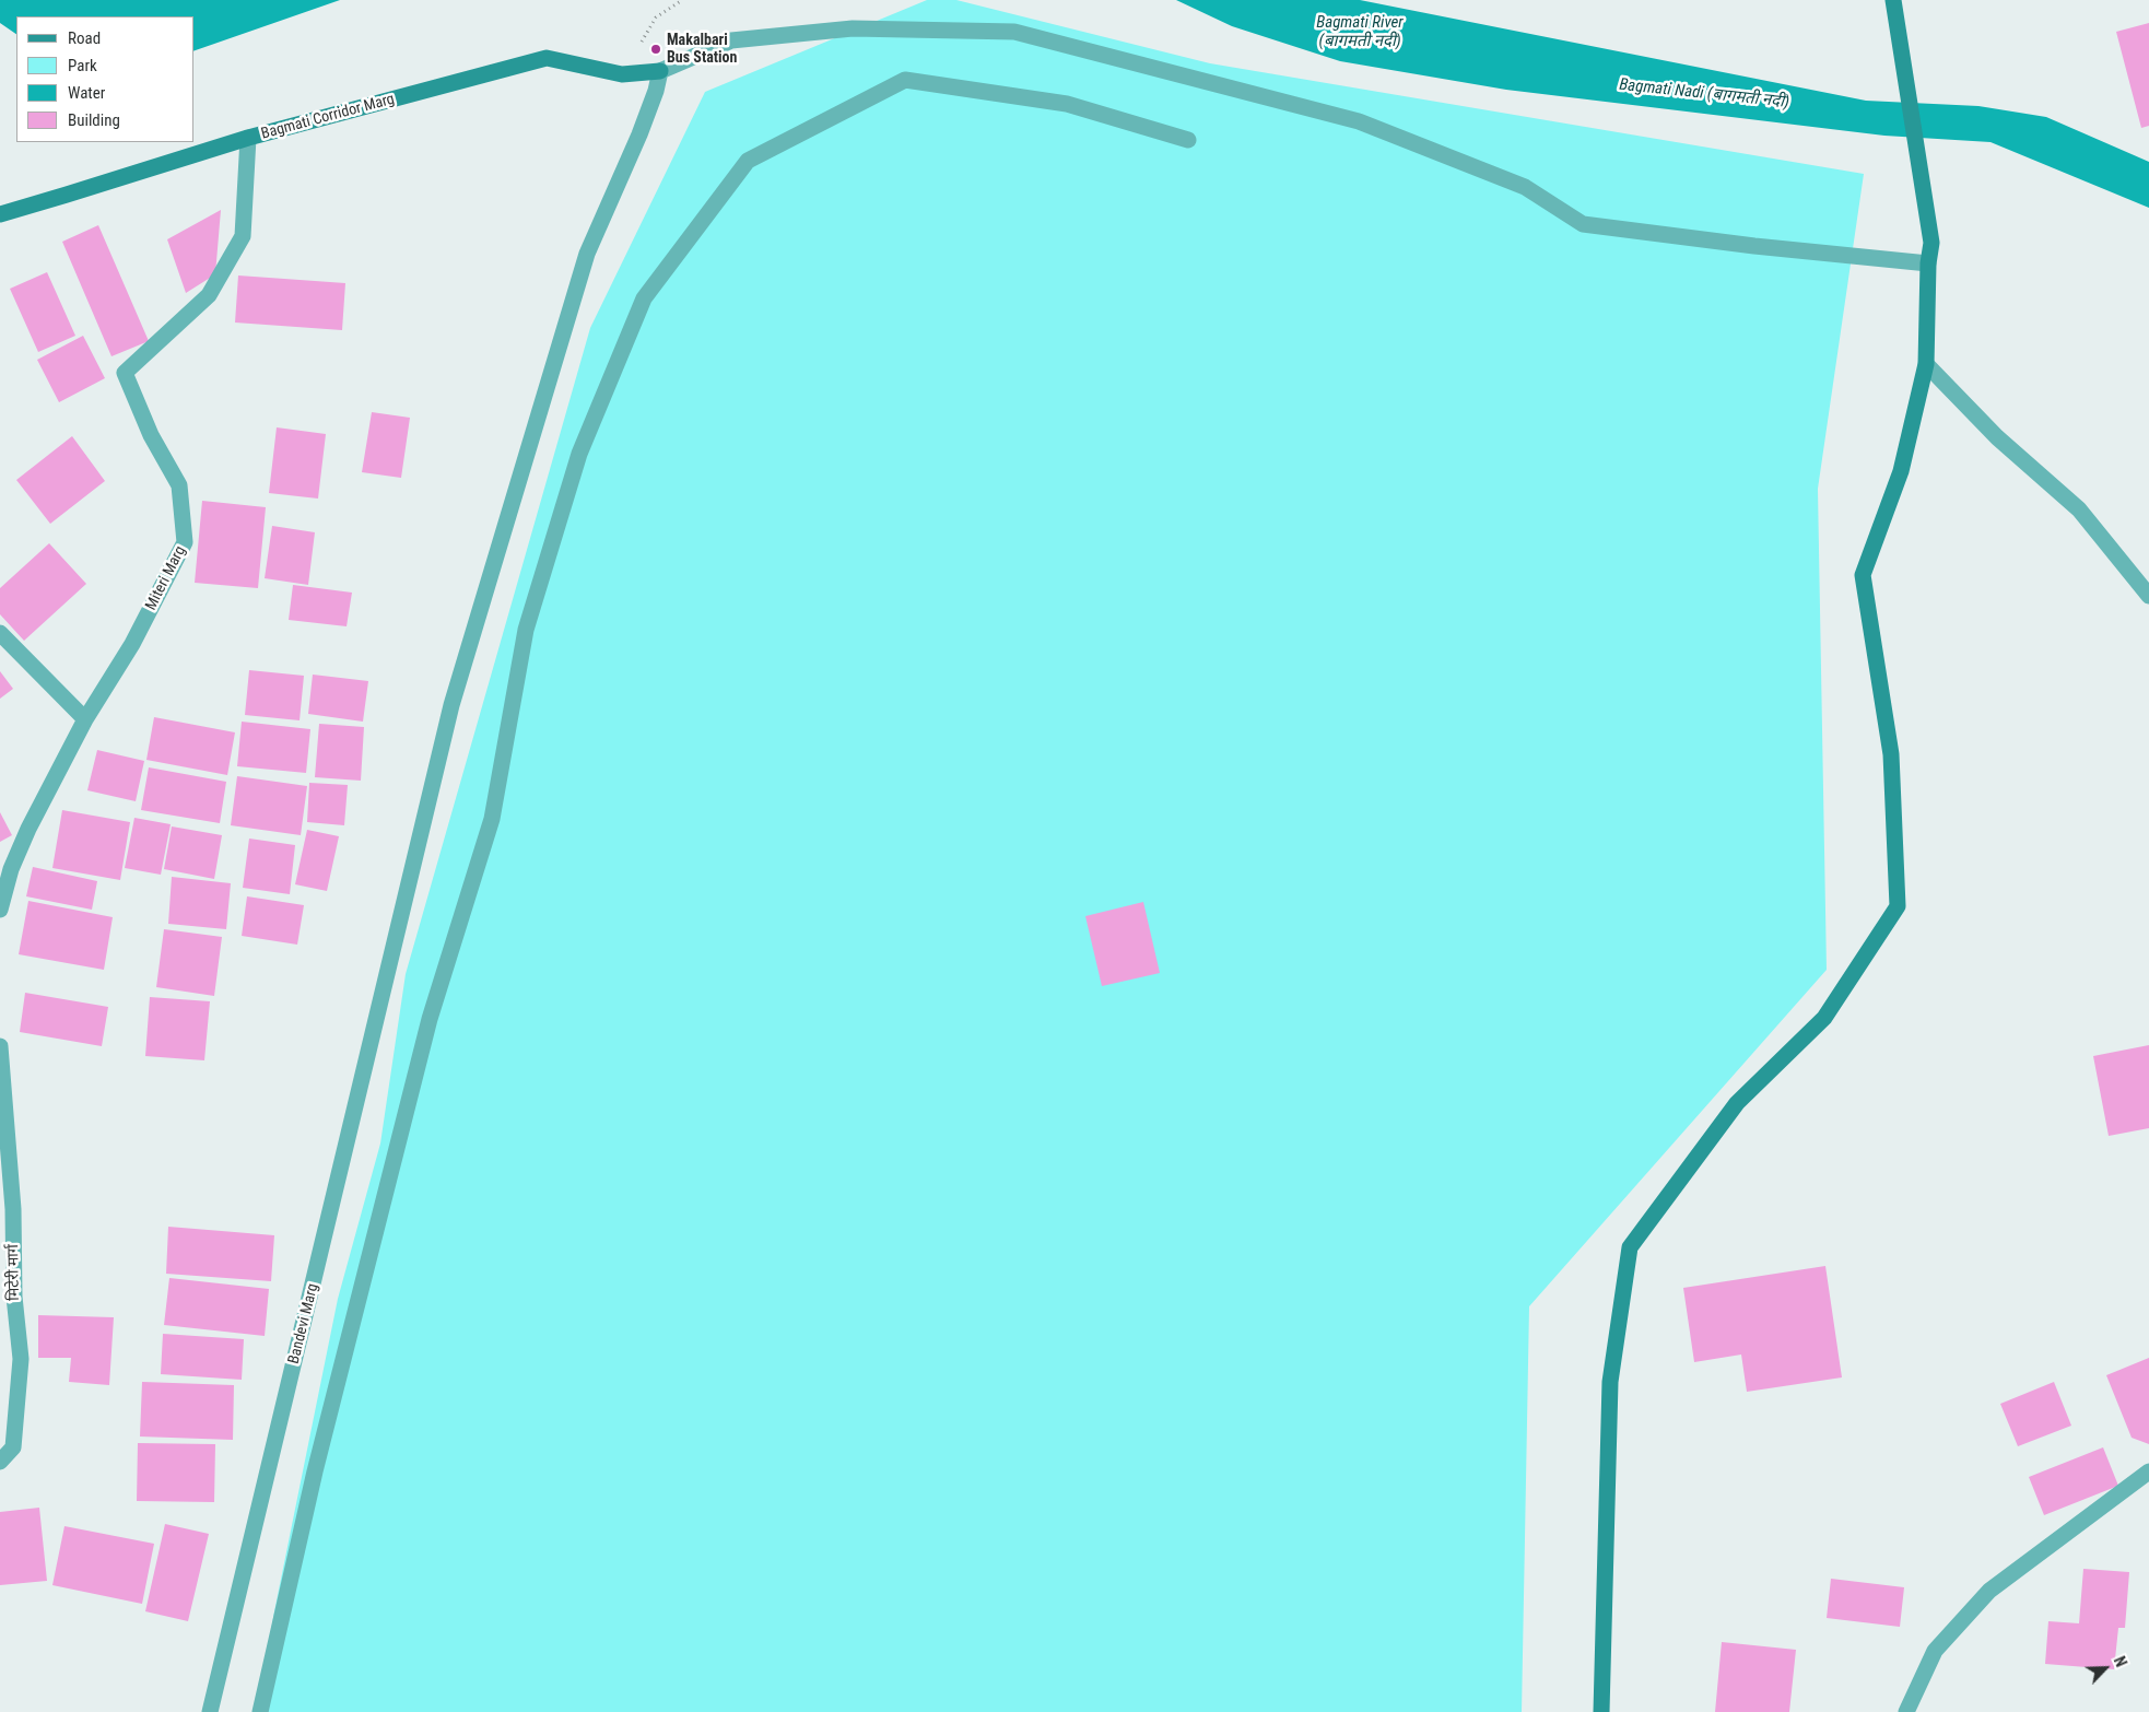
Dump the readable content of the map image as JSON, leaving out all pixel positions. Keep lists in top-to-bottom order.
{
  "streets": {
    "street": [
      "Bagmati Corridor Marg",
      "Miteri Marg",
      "मिटेरी मार्ग",
      "Bandevi Marg"
    ]
  },
  "crossings": [
    ["Bagmati Corridor Marg", "Miteri Marg"],
    ["Bagmati Corridor Marg", "Bandevi Marg"]
  ],
  "water": ["Bagmati River (बागमती नदी)", "Bagmati Nadi (बागमती नदी)"],
  "places": ["Makalbari Bus Station"],
  "legend": [
    "Road",
    "Park",
    "Water",
    "Building"
  ],
  "north": "top right"
}
